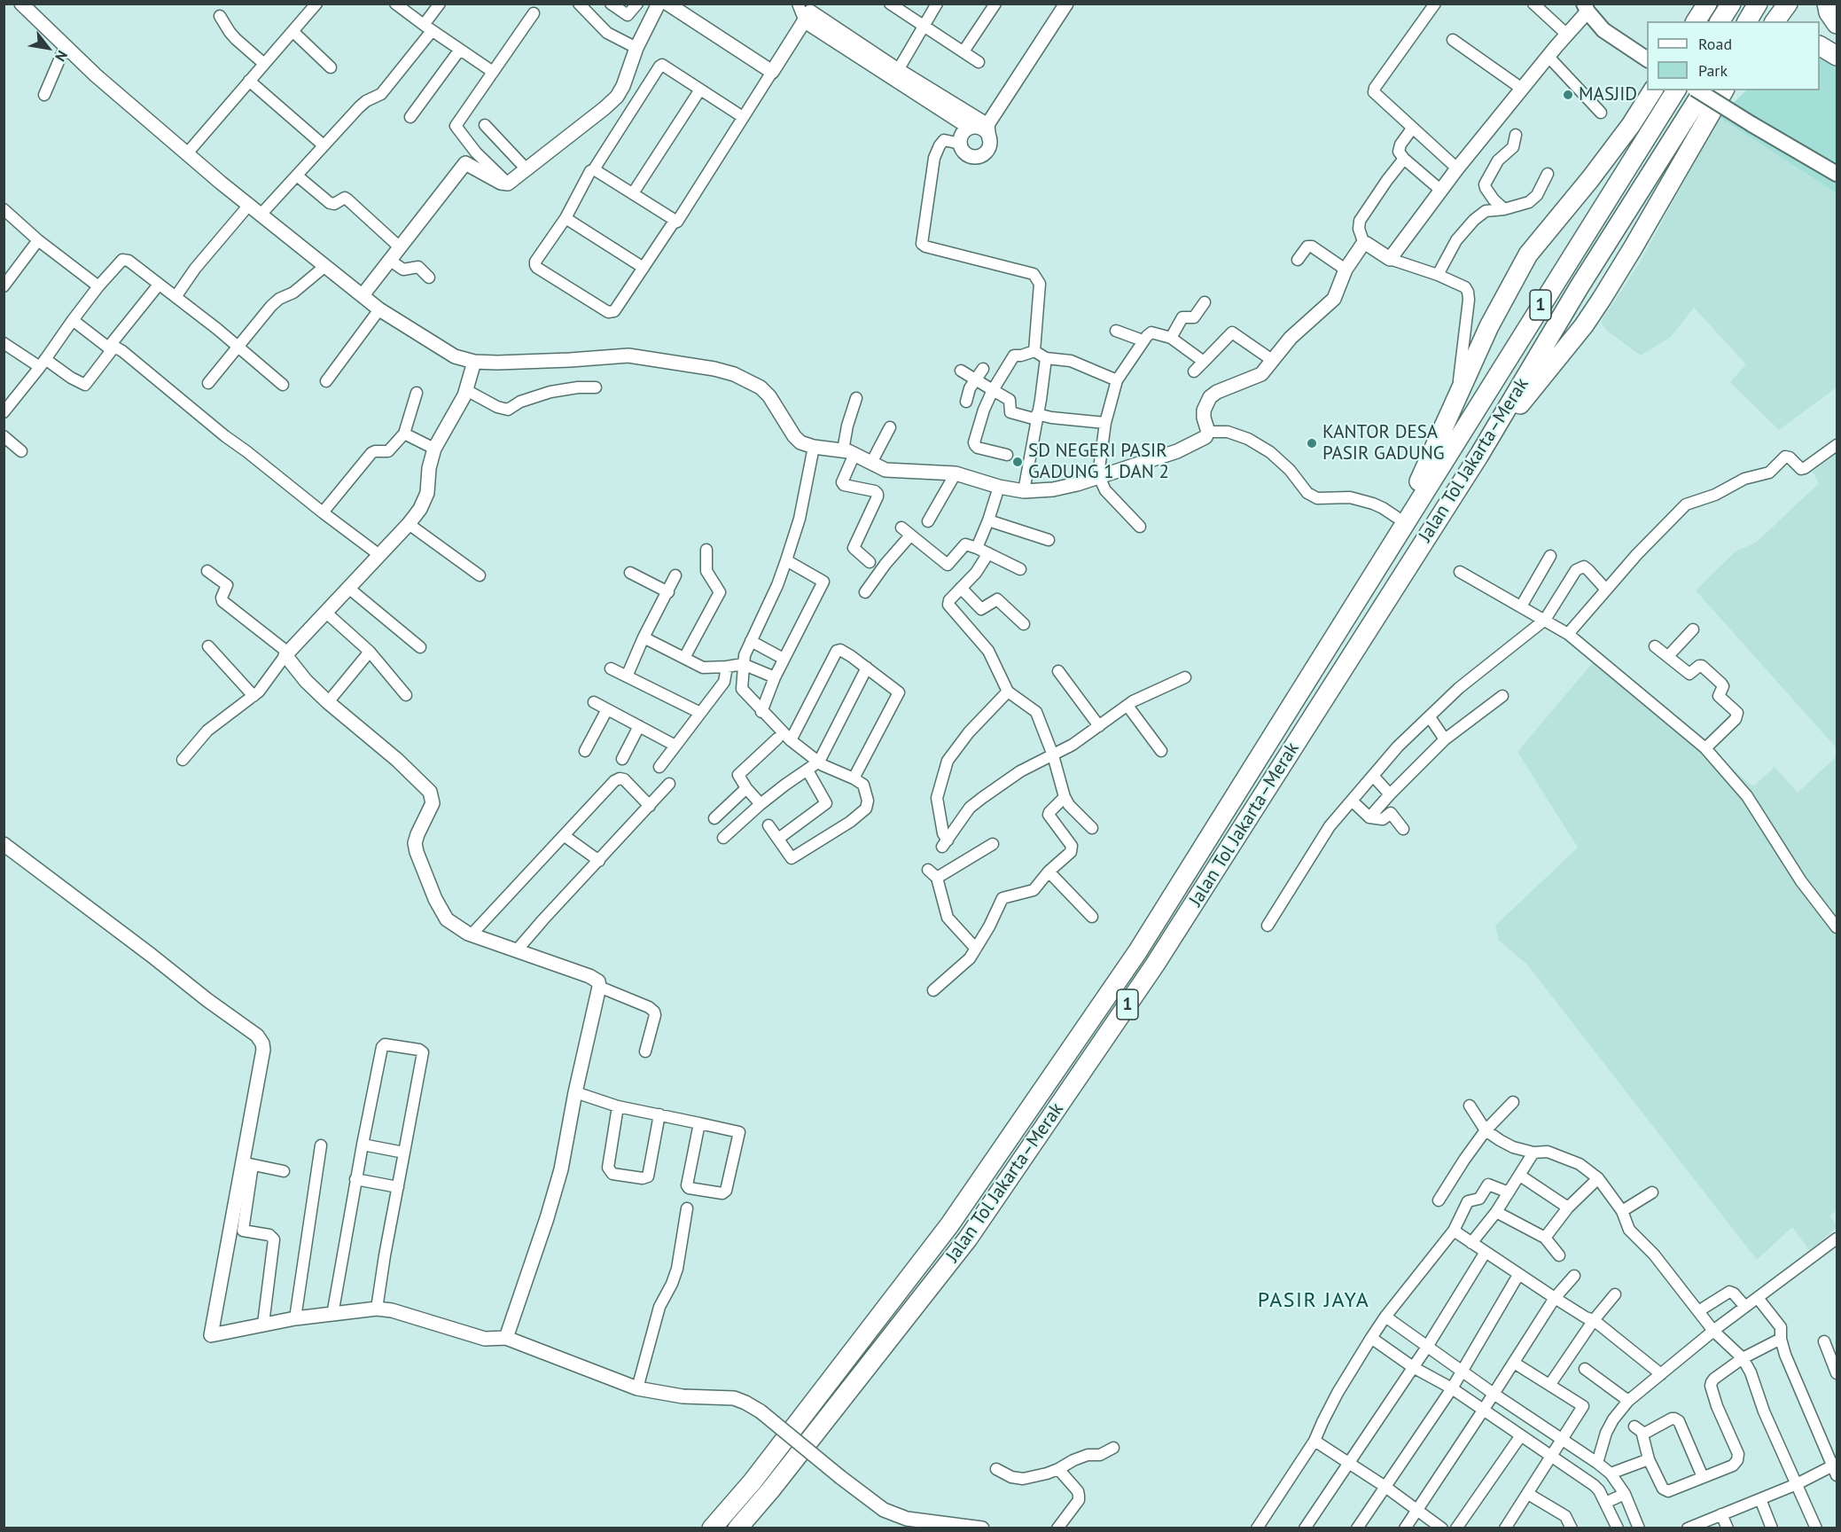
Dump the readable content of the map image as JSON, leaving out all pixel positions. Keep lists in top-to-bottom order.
{
  "streets": {
    "highway": ["1", "Jalan Tol Jakarta–Merak"]
  },
  "districts": ["PASIR JAYA"],
  "places": ["MASJID", "KANTOR DESA PASIR GADUNG", "SD NEGERI PASIR GADUNG 1 DAN 2"],
  "legend": ["Road", "Park"],
  "north": "bottom right"
}
